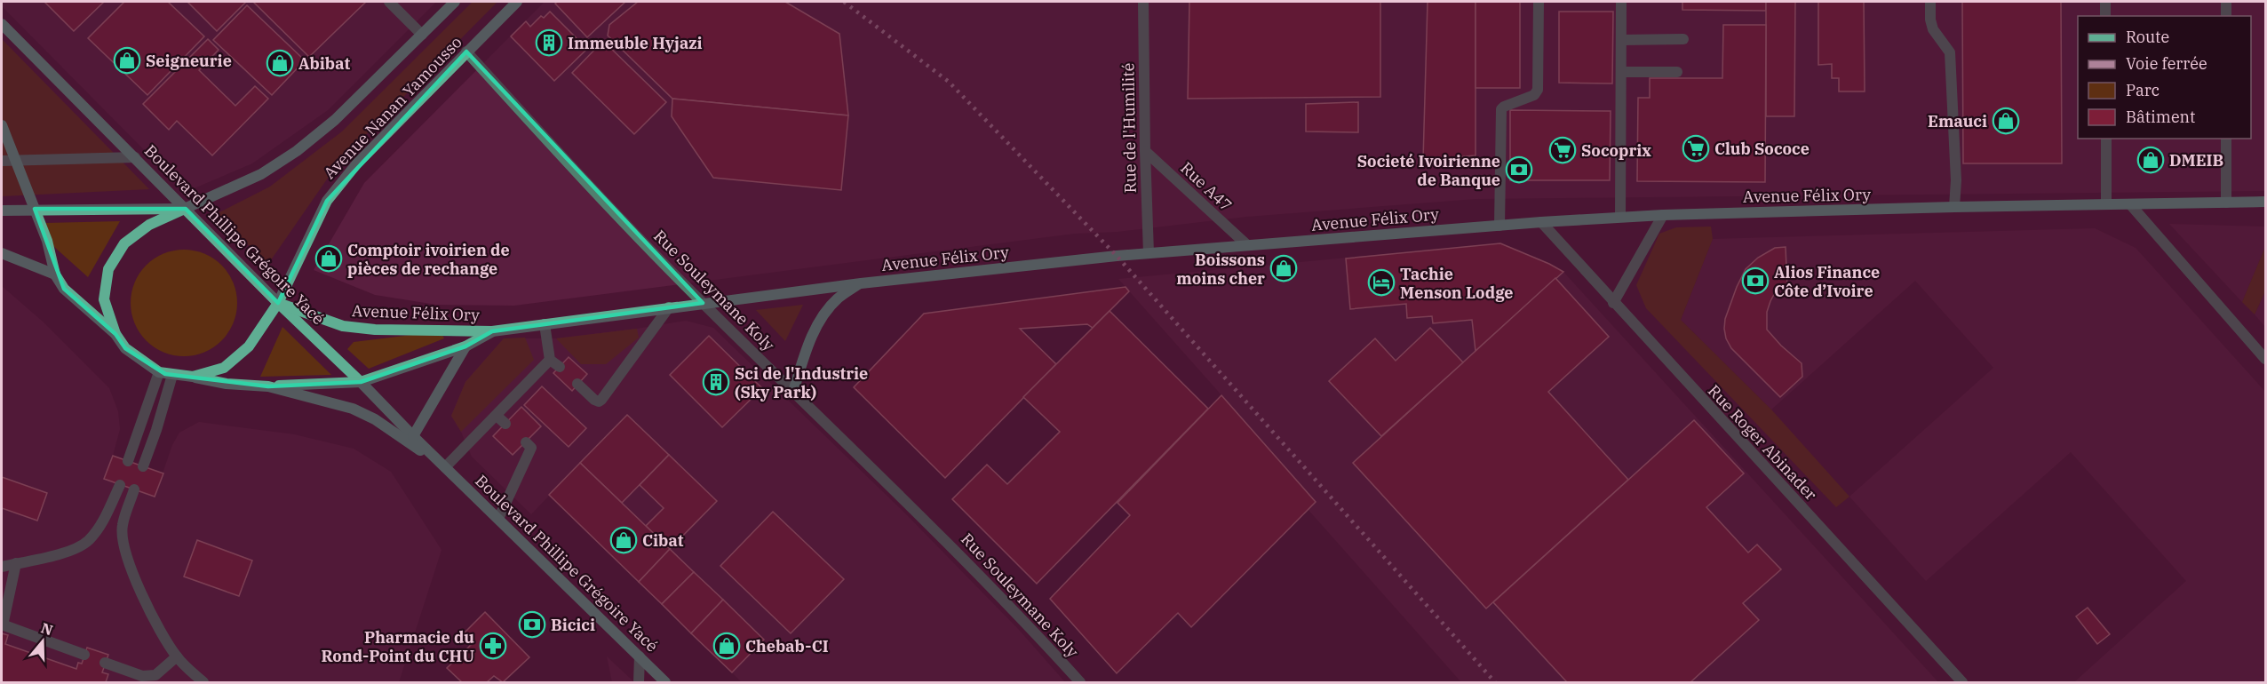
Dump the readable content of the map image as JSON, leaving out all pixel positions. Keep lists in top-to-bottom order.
{
  "streets": {
    "main road": ["Avenue Nanan Yamousso", "Avenue Félix Ory", "Boulevard Phillipe Grégoire Yacé"],
    "street": [
      "Rue de l'Humilité",
      "Rue A47",
      "Rue Souleymane Koly",
      "Rue Roger Abinader"
    ]
  },
  "crossings": [
    ["Avenue Nanan Yamousso", "Avenue Félix Ory"],
    ["Avenue Nanan Yamousso", "Boulevard Phillipe Grégoire Yacé"],
    ["Avenue Nanan Yamousso", "Rue Souleymane Koly"],
    ["Rue de l'Humilité", "Rue A47"],
    ["Rue de l'Humilité", "Avenue Félix Ory"],
    ["Rue A47", "Avenue Félix Ory"],
    ["Avenue Félix Ory", "Boulevard Phillipe Grégoire Yacé"],
    ["Avenue Félix Ory", "Rue Souleymane Koly"],
    ["Avenue Félix Ory", "Rue Roger Abinader"]
  ],
  "places": {
    "building": ["Immeuble Hyjazi", "Sci de l'Industrie (Sky Park)"],
    "shop": [
      "Seigneurie",
      "Abibat",
      "Emauci",
      "DMEIB",
      "Comptoir ivoirien de pièces de rechange",
      "Boissons moins cher",
      "Cibat",
      "Chebab-CI"
    ],
    "supermarket": ["Club Sococe", "Socoprix"],
    "bank": ["Societé Ivoirienne de Banque", "Alios Finance Côte d’Ivoire", "Bicici"],
    "hotel": ["Tachie Menson Lodge"],
    "pharmacy": ["Pharmacie du Rond-Point du CHU"]
  },
  "legend": [
    "Route",
    "Voie ferrée",
    "Parc",
    "Bâtiment"
  ],
  "north": "top"
}
